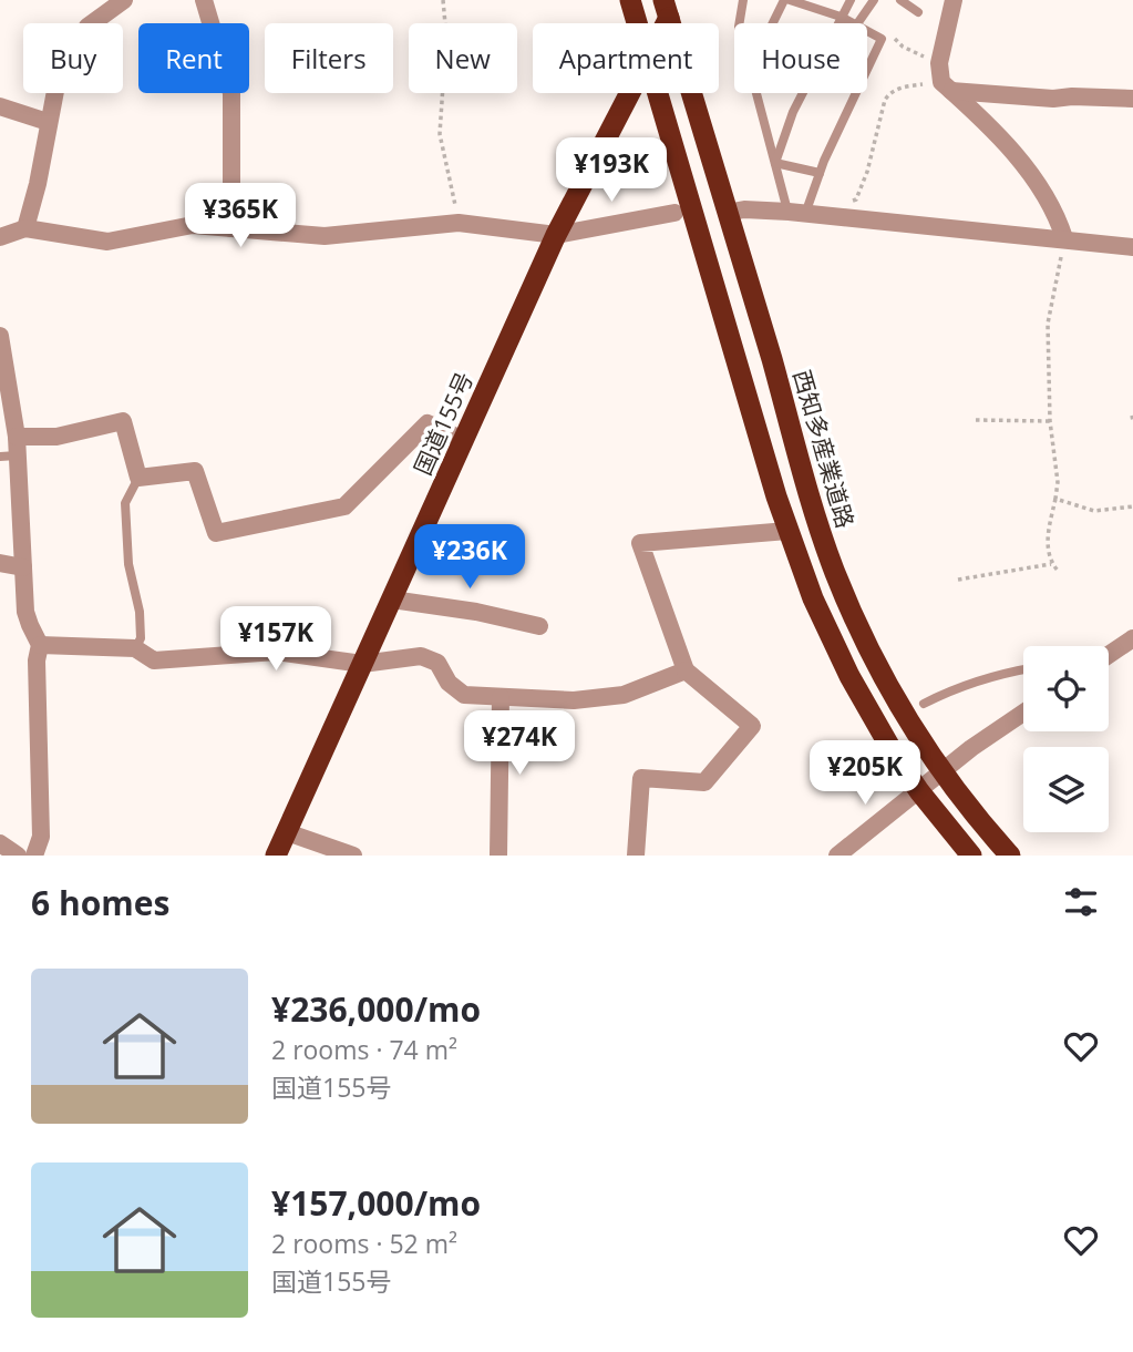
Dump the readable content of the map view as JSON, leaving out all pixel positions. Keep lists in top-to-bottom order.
{
  "streets": {
    "highway": ["国道155号", "西知多産業道路"]
  },
  "page": {
    "chip": [
      "Buy",
      "Rent",
      "Filters",
      "New",
      "Apartment",
      "House"
    ],
    "price": [
      "¥193K",
      "¥365K",
      "¥236K",
      "¥157K",
      "¥274K",
      "¥205K"
    ],
    "heading": "6 homes",
    "list": [
      {
        "name": "¥236,000/mo",
        "note": "2 rooms · 74 m² · 国道155号"
      },
      {
        "name": "¥157,000/mo",
        "note": "2 rooms · 52 m² · 国道155号"
      }
    ]
  }
}
